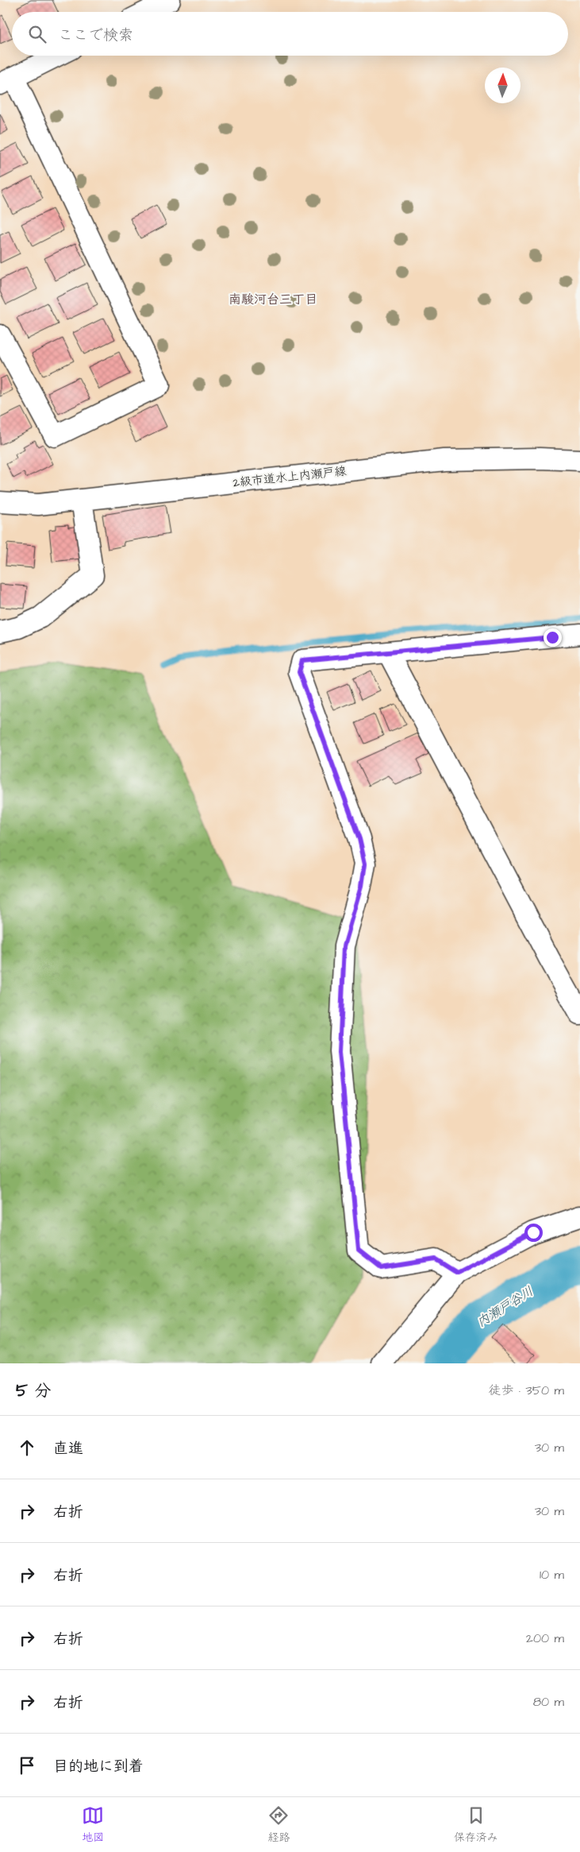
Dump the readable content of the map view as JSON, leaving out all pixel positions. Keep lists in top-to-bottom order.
{
  "streets": {
    "street": ["2級市道水上内瀬戸線"]
  },
  "districts": ["南駿河台三丁目"],
  "water": ["内瀬戸谷川"],
  "north": "top",
  "page": {
    "search": "ここで検索",
    "heading": ["5 分", "徒歩 · 350 m"],
    "list": [
      ["直進", "30 m"],
      ["右折", "30 m"],
      ["右折", "10 m"],
      ["右折", "200 m"],
      ["右折", "80 m"],
      "目的地に到着"
    ],
    "nav": ["地図", "経路", "保存済み"]
  }
}
